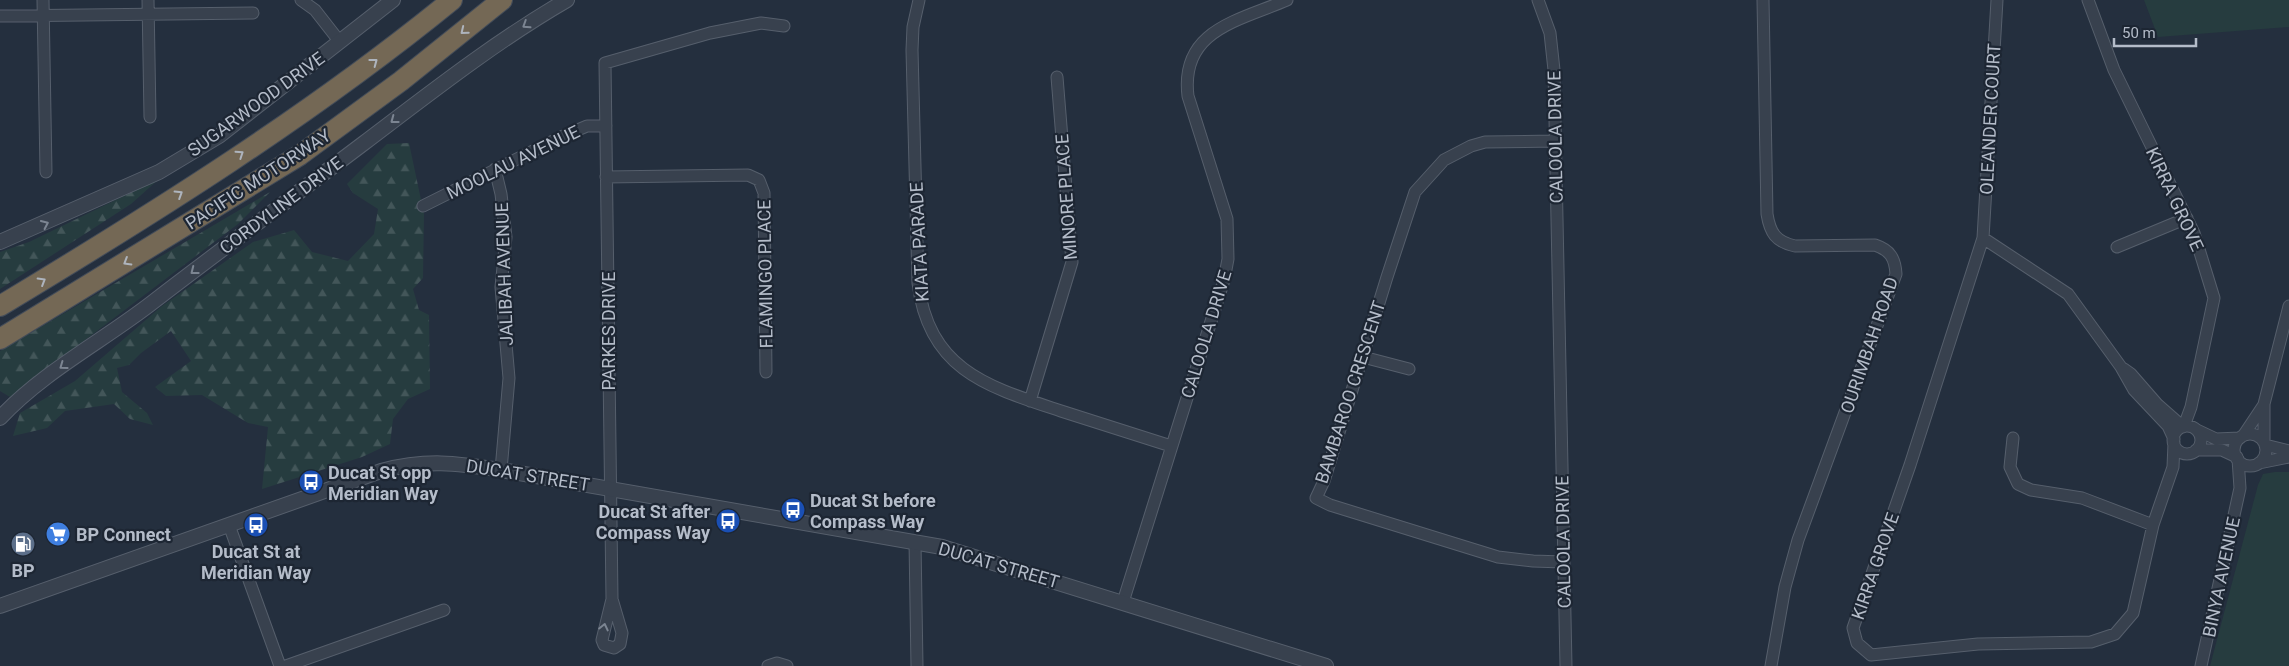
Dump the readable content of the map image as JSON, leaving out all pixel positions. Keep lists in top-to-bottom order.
{
  "streets": {
    "highway": ["PACIFIC MOTORWAY"],
    "street": [
      "SUGARWOOD DRIVE",
      "OLEANDER COURT",
      "CALOOLA DRIVE",
      "MOOLAU AVENUE",
      "MINORE PLACE",
      "KIRRA GROVE",
      "CORDYLINE DRIVE",
      "KIATA PARADE",
      "JALIBAH AVENUE",
      "FLAMINGO PLACE",
      "PARKES DRIVE",
      "OURIMBAH ROAD",
      "BAMBAROO CRESCENT",
      "DUCAT STREET",
      "BINYA AVENUE"
    ]
  },
  "crossings": [
    ["OLEANDER COURT", "KIRRA GROVE"],
    ["CALOOLA DRIVE", "KIATA PARADE"],
    ["CALOOLA DRIVE", "BAMBAROO CRESCENT"],
    ["CALOOLA DRIVE", "DUCAT STREET"],
    ["MOOLAU AVENUE", "JALIBAH AVENUE"],
    ["MOOLAU AVENUE", "PARKES DRIVE"],
    ["MINORE PLACE", "KIATA PARADE"],
    ["JALIBAH AVENUE", "DUCAT STREET"],
    ["FLAMINGO PLACE", "PARKES DRIVE"],
    ["PARKES DRIVE", "DUCAT STREET"]
  ],
  "one_way": ["SUGARWOOD DRIVE", "CORDYLINE DRIVE"],
  "places": {
    "bus stop": [
      "Ducat St opp Meridian Way",
      "Ducat St before Compass Way",
      "Ducat St after Compass Way",
      "Ducat St at Meridian Way"
    ],
    "supermarket": ["BP Connect"],
    "fuel station": ["BP"]
  },
  "scale_bar": "50 m"
}
